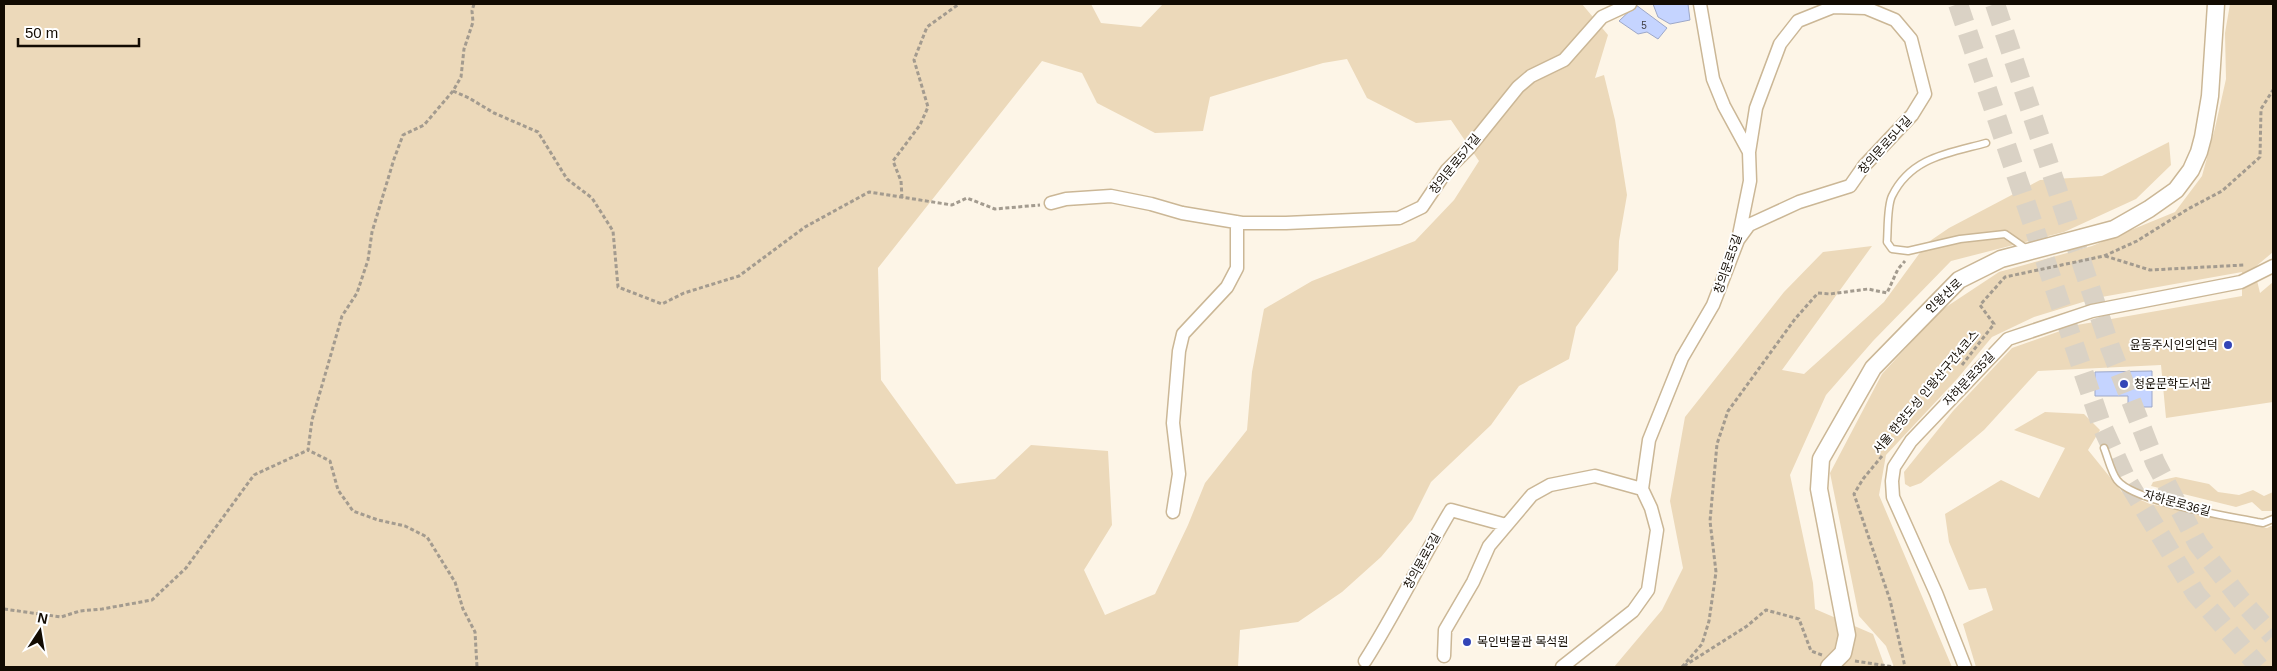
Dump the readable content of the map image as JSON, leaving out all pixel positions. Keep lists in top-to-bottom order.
{
  "streets": {
    "street": [
      "창의문로5나길",
      "창의문로5가길",
      "창의문로5길",
      "인왕산로",
      "자하문로35길"
    ],
    "lane": ["자하문로36길"],
    "path": ["서울 한양도성 인왕산구간4코스"]
  },
  "crossings": [
    ["창의문로5나길", "창의문로5길"]
  ],
  "places": ["윤동주시인의언덕", "청운문학도서관", "목인박물관 목석원"],
  "house_numbers": ["5"],
  "scale_bar": "50 m",
  "north": "top"
}
